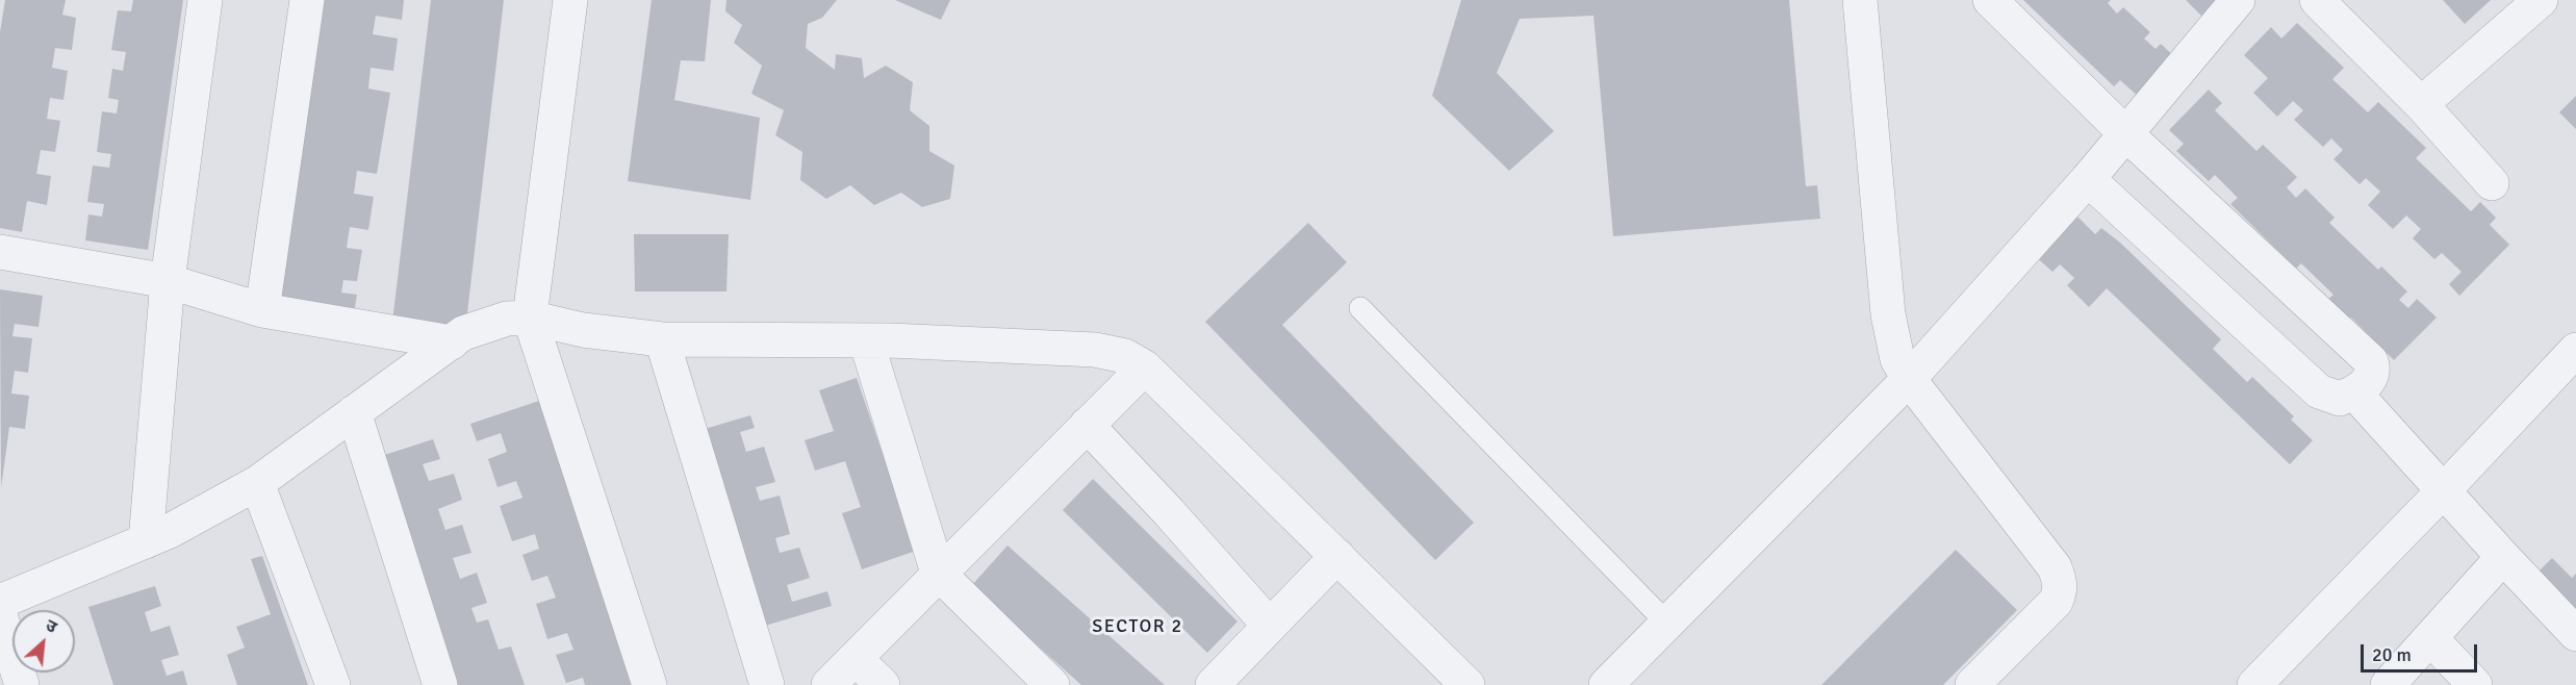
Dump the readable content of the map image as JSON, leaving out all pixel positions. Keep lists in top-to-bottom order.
{
  "districts": ["SECTOR 2"],
  "scale_bar": "20 m",
  "north": "top right"
}
